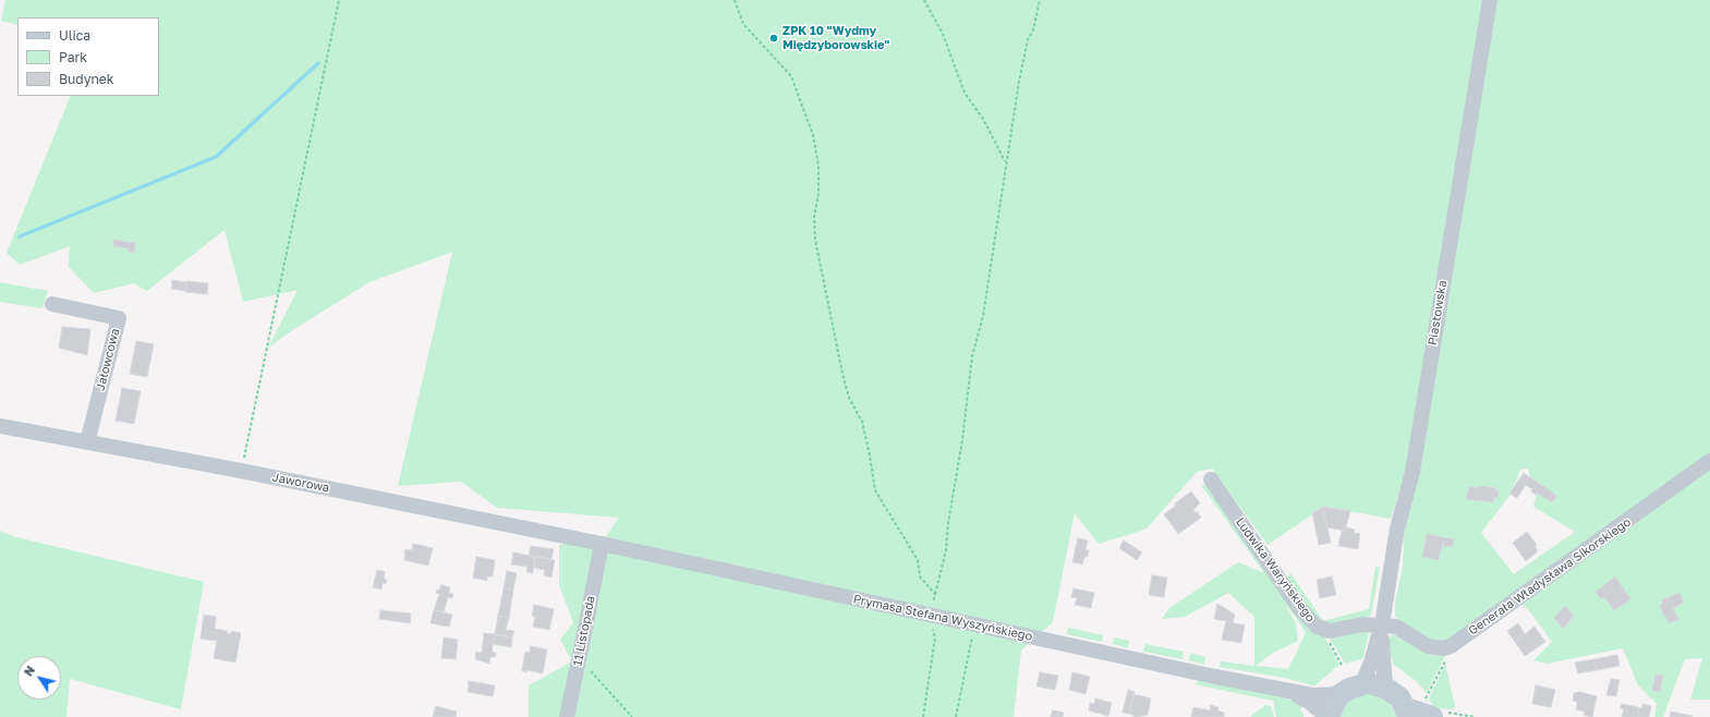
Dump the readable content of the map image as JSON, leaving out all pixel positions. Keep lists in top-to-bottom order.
{
  "streets": {
    "street": [
      "Piastowska",
      "Jałowcowa",
      "Jaworowa",
      "Ludwika Waryńskiego",
      "Generała Władysława Sikorskiego",
      "Prymasa Stefana Wyszyńskiego",
      "11 Listopada"
    ]
  },
  "crossings": [
    ["Piastowska", "Ludwika Waryńskiego"],
    ["Piastowska", "Generała Władysława Sikorskiego"],
    ["Jałowcowa", "Jaworowa"],
    ["Jaworowa", "Prymasa Stefana Wyszyńskiego"],
    ["Jaworowa", "11 Listopada"],
    ["Ludwika Waryńskiego", "Generała Władysława Sikorskiego"],
    ["Prymasa Stefana Wyszyńskiego", "11 Listopada"]
  ],
  "places": ["ZPK 10 \"Wydmy Międzyborowskie\""],
  "legend": ["Ulica", "Park", "Budynek"],
  "north": "top left"
}
